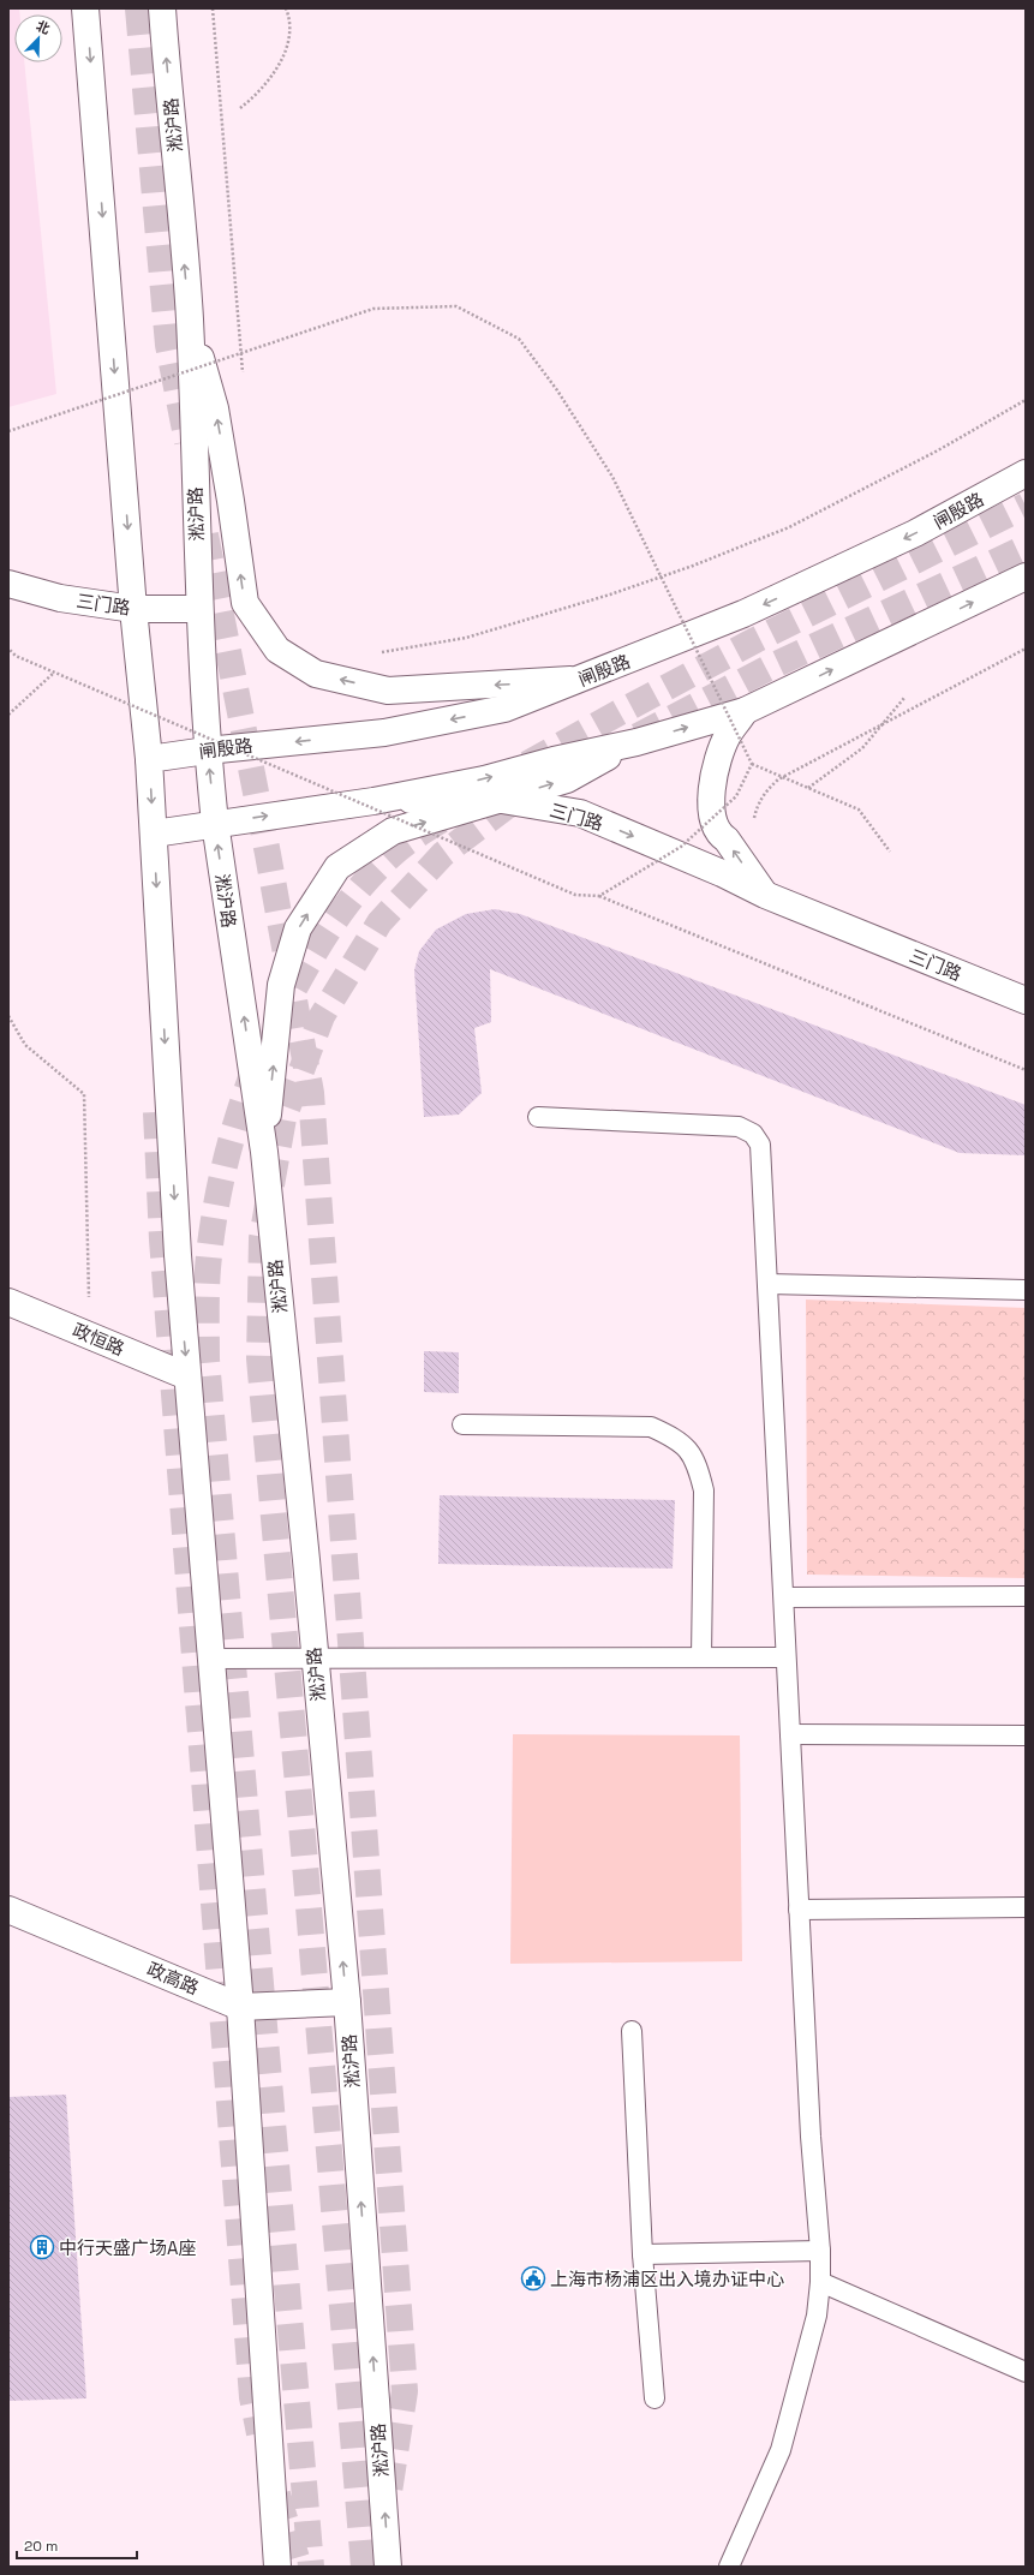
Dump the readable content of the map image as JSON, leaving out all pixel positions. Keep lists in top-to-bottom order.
{
  "streets": {
    "main road": [
      "淞沪路",
      "闸殷路",
      "三门路",
      "政恒路",
      "政高路"
    ]
  },
  "crossings": [
    ["淞沪路", "闸殷路"],
    ["淞沪路", "三门路"],
    ["淞沪路", "政高路"]
  ],
  "places": {
    "building": ["中行天盛广场A座"],
    "public building": ["上海市杨浦区出入境办证中心"]
  },
  "scale_bar": "20 m",
  "north": "top right"
}
